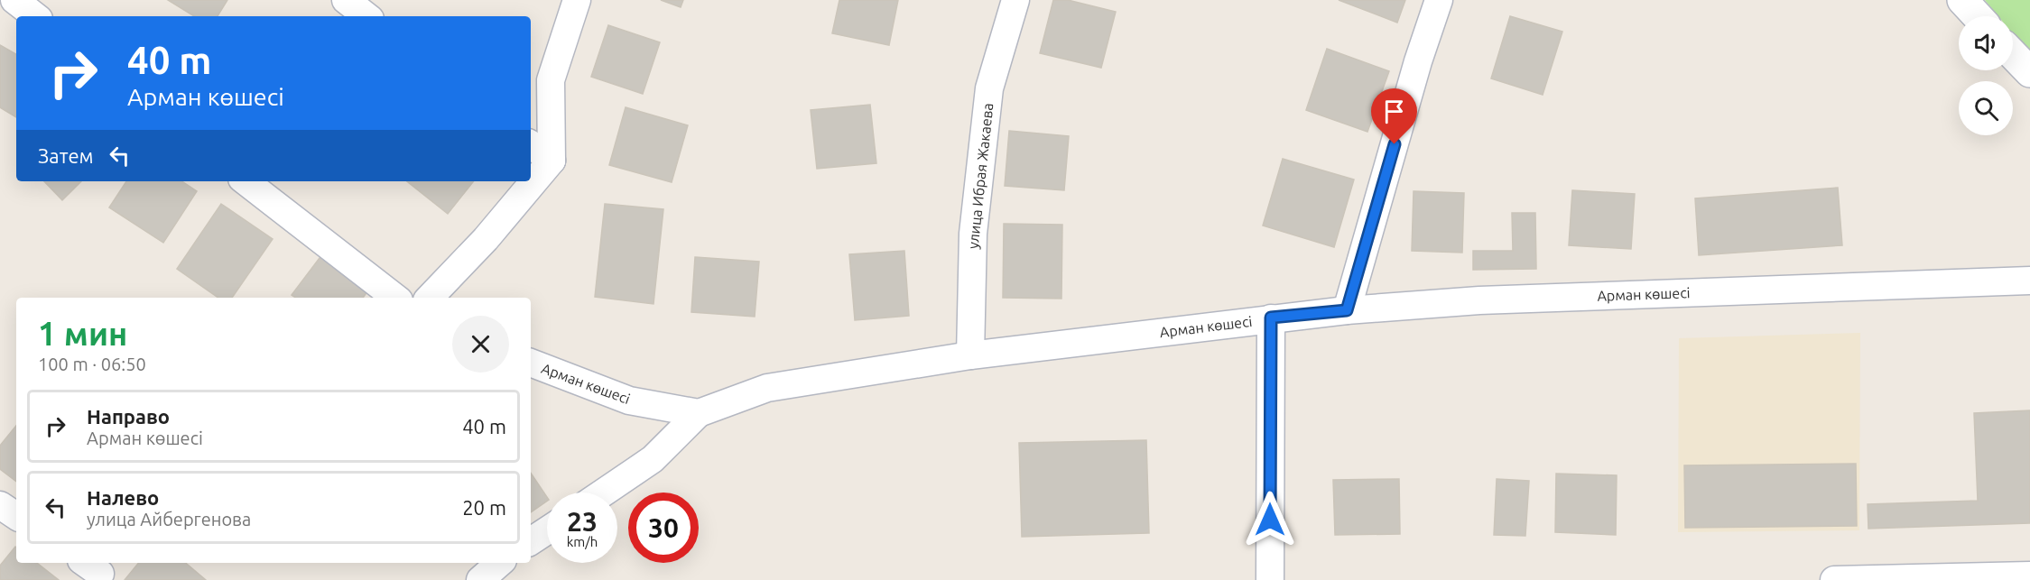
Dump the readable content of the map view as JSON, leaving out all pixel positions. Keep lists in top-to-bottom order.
{
  "streets": {
    "street": ["улица Ибрая Жакаева", "Арман көшесі"]
  },
  "crossings": [
    ["улица Ибрая Жакаева", "Арман көшесі"]
  ],
  "page": {
    "turn": ["40 m", "Арман көшесі"],
    "then": "Затем",
    "heading": ["1 мин", "100 m · 06:50"],
    "list": [
      {
        "name": "Направо",
        "note": "Арман көшесі",
        "value": "40 m"
      },
      {
        "name": "Налево",
        "note": "улица Айбергенова",
        "value": "20 m"
      }
    ],
    "speed": "23 km/h",
    "limit": "30"
  }
}
